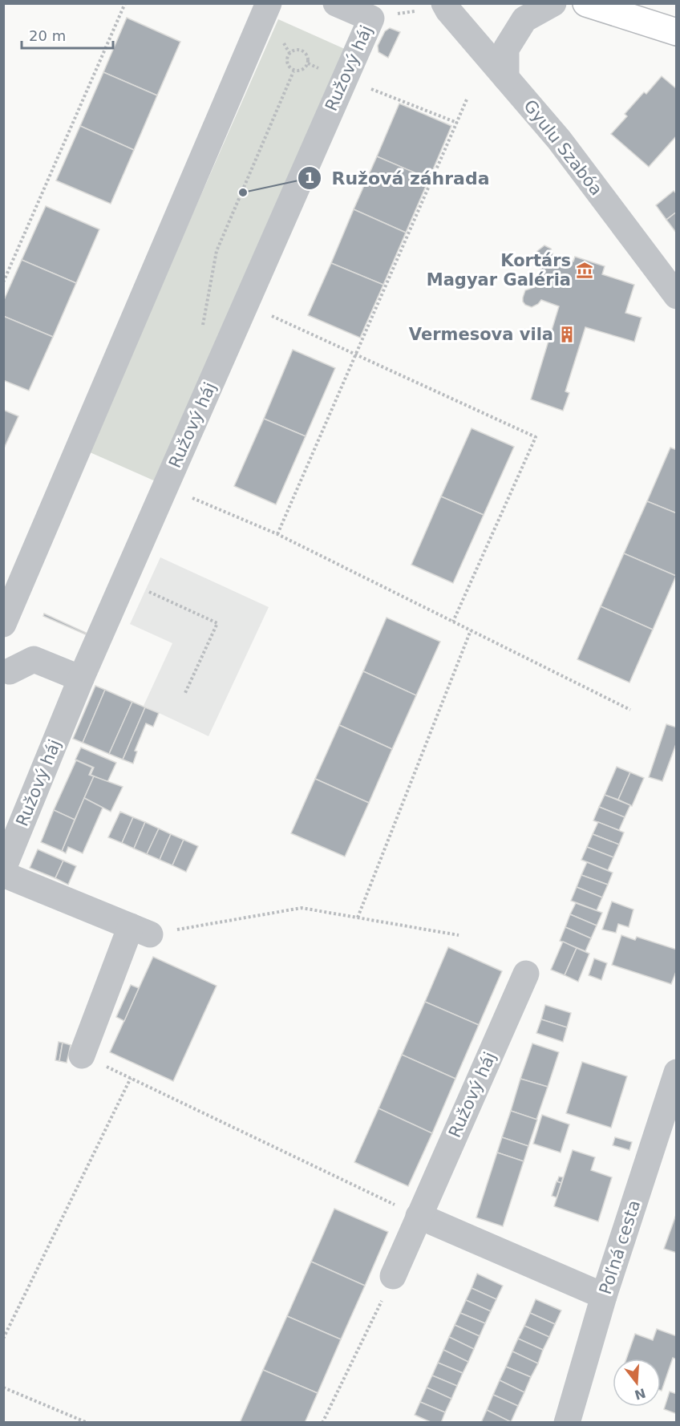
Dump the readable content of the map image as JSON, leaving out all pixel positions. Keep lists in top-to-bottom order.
{
  "streets": {
    "street": ["Ružový háj", "Gyulu Szabóa", "Poľná cesta"]
  },
  "places": {
    "other": ["Ružová záhrada"],
    "museum": ["Kortárs Magyar Galéria"],
    "building": ["Vermesova vila"]
  },
  "scale_bar": "20 m",
  "north": "bottom"
}
